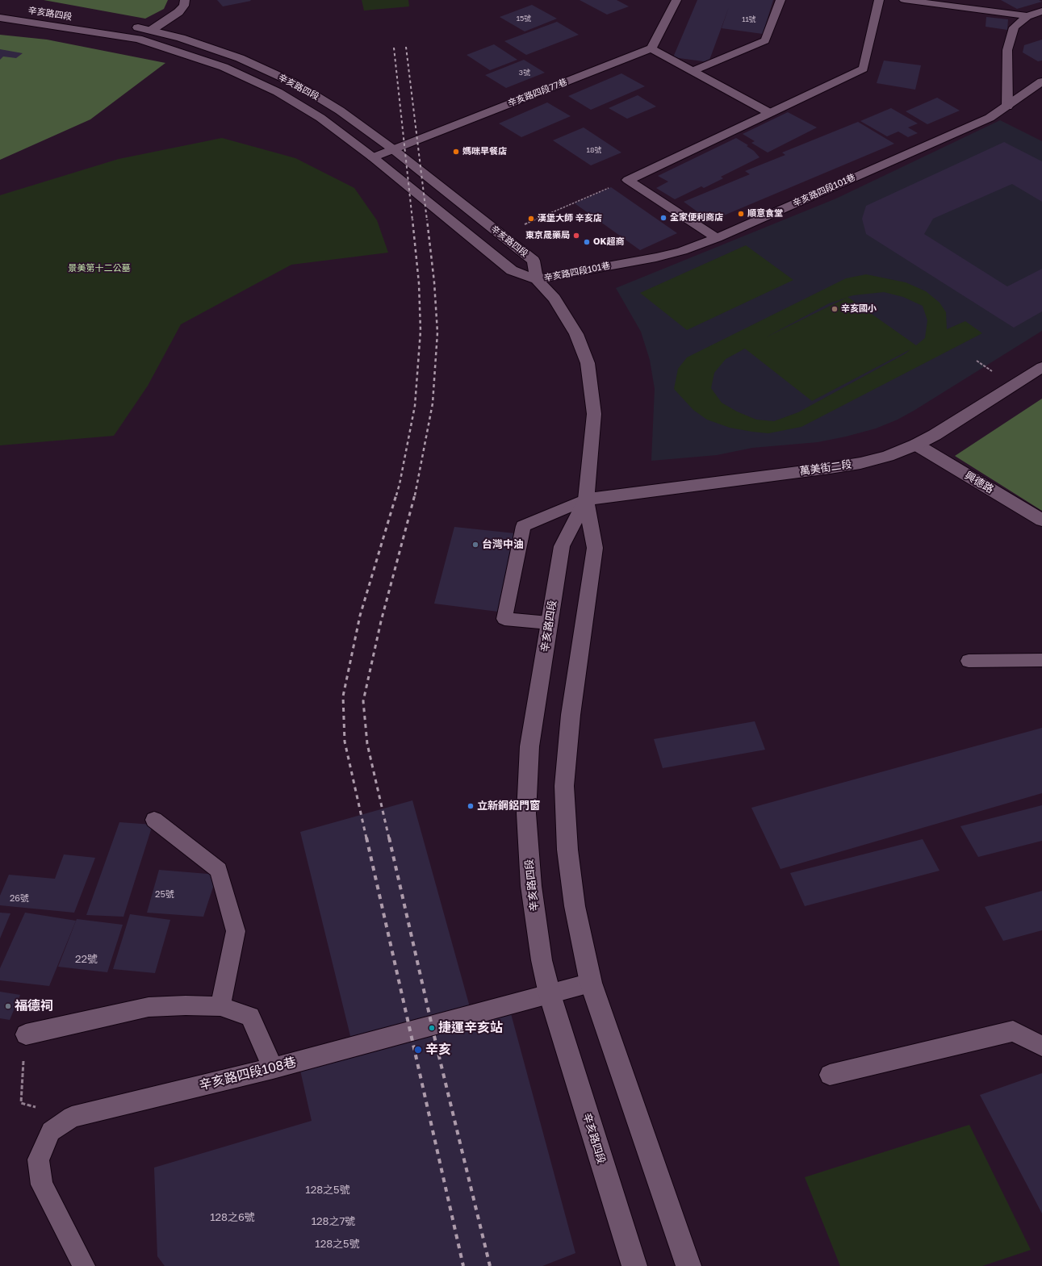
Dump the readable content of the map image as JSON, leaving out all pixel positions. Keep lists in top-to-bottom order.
{
  "streets": {
    "main road": [
      "辛亥路四段",
      "辛亥路四段77巷",
      "辛亥路四段101巷",
      "萬美街二段",
      "興德路"
    ],
    "lane": ["辛亥路四段108巷"]
  },
  "crossings": [
    ["辛亥路四段", "辛亥路四段77巷"],
    ["辛亥路四段", "辛亥路四段101巷"],
    ["辛亥路四段", "萬美街二段"],
    ["辛亥路四段", "辛亥路四段108巷"],
    ["萬美街二段", "興德路"]
  ],
  "parks": ["景美第十二公墓"],
  "places": [
    "媽咪早餐店",
    "順意食堂",
    "全家便利商店",
    "漢堡大師 辛亥店",
    "東京晟藥局",
    "OK超商",
    "辛亥國小",
    "台灣中油",
    "立新鋼鋁門窗",
    "福德祠",
    "捷運辛亥站",
    "辛亥"
  ],
  "house_numbers": [
    "15號",
    "11號",
    "3號",
    "18號",
    "25號",
    "26號",
    "22號",
    "128之5號",
    "128之6號",
    "128之7號",
    "128之5號"
  ]
}
